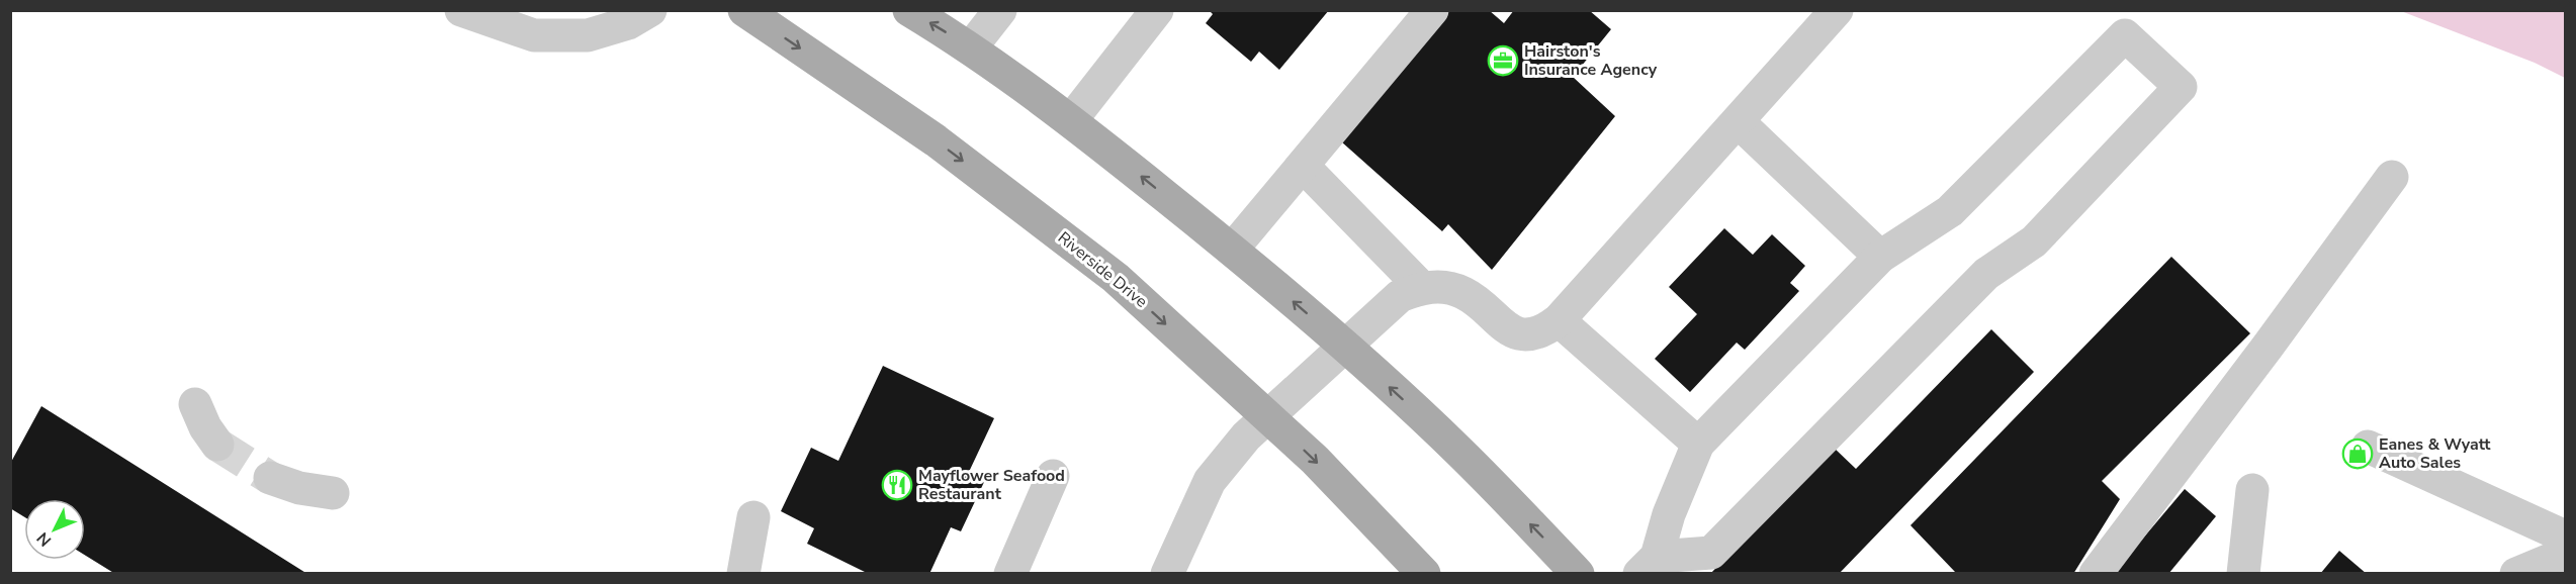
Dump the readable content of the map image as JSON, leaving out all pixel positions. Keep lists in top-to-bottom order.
{
  "streets": {
    "main road": ["Riverside Drive"]
  },
  "places": {
    "office": ["Hairston's Insurance Agency"],
    "shop": ["Eanes & Wyatt Auto Sales"],
    "restaurant": ["Mayflower Seafood Restaurant"]
  },
  "north": "bottom left"
}
